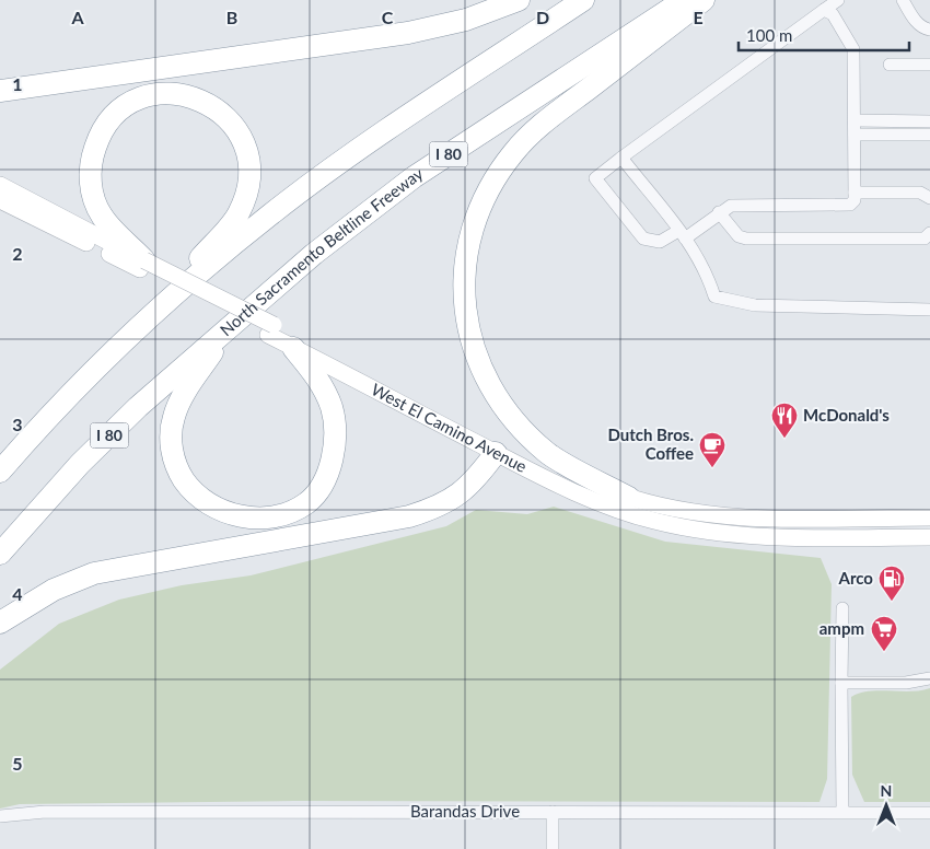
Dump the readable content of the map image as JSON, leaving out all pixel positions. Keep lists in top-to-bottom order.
{
  "streets": {
    "highway": ["I 80", "North Sacramento Beltline Freeway"],
    "main road": ["West El Camino Avenue"],
    "street": ["Barandas Drive"]
  },
  "places": {
    "restaurant": ["McDonald's"],
    "cafe": ["Dutch Bros. Coffee"],
    "fuel station": ["Arco"],
    "supermarket": ["ampm"]
  },
  "scale_bar": "100 m",
  "north": "top",
  "grid": {
    "columns": [
      "A",
      "B",
      "C",
      "D",
      "E"
    ],
    "rows": [
      "1",
      "2",
      "3",
      "4",
      "5"
    ]
  }
}
